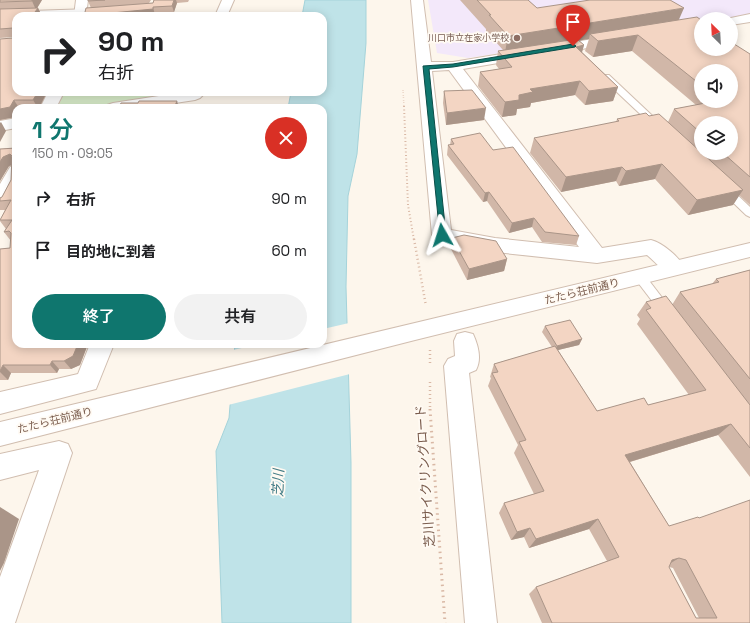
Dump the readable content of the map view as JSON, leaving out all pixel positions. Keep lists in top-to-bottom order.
{
  "streets": {
    "street": ["たたら荘前通り"],
    "path": ["芝川サイクリングロード"]
  },
  "water": ["芝川"],
  "places": ["川口市立在家小学校"],
  "north": "top left",
  "page": {
    "turn": ["90 m", "右折"],
    "heading": ["1 分", "150 m · 09:05"],
    "list": [
      {
        "name": "右折",
        "value": "90 m"
      },
      {
        "name": "目的地に到着",
        "value": "60 m"
      }
    ],
    "buttons": ["終了", "共有"]
  }
}
